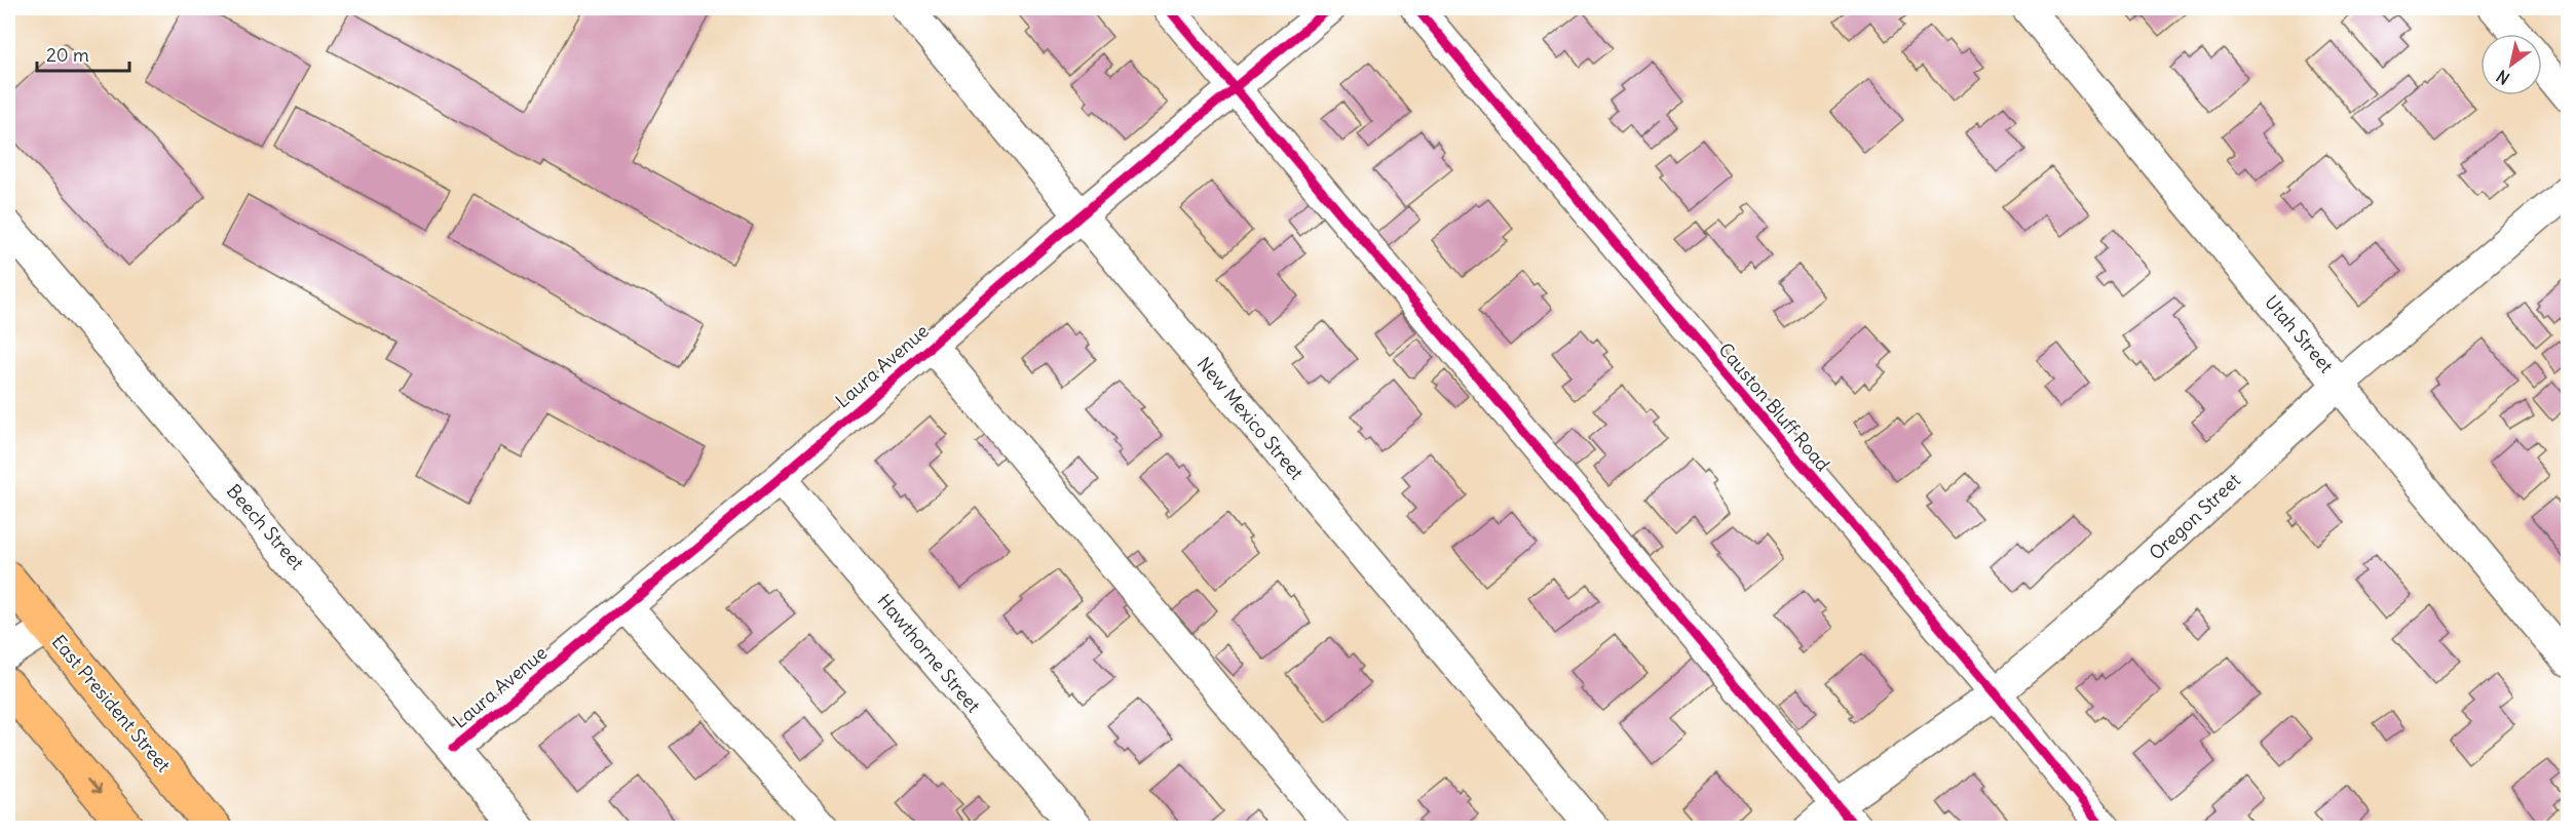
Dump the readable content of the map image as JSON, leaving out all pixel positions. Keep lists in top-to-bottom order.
{
  "streets": {
    "main road": ["East President Street"],
    "street": [
      "Utah Street",
      "Laura Avenue",
      "Causton Bluff Road",
      "New Mexico Street",
      "Oregon Street",
      "Beech Street",
      "Hawthorne Street"
    ]
  },
  "crossings": [
    ["Utah Street", "Oregon Street"],
    ["Laura Avenue", "New Mexico Street"],
    ["Laura Avenue", "Beech Street"],
    ["Laura Avenue", "Hawthorne Street"],
    ["Causton Bluff Road", "Oregon Street"]
  ],
  "scale_bar": "20 m",
  "north": "bottom left"
}
